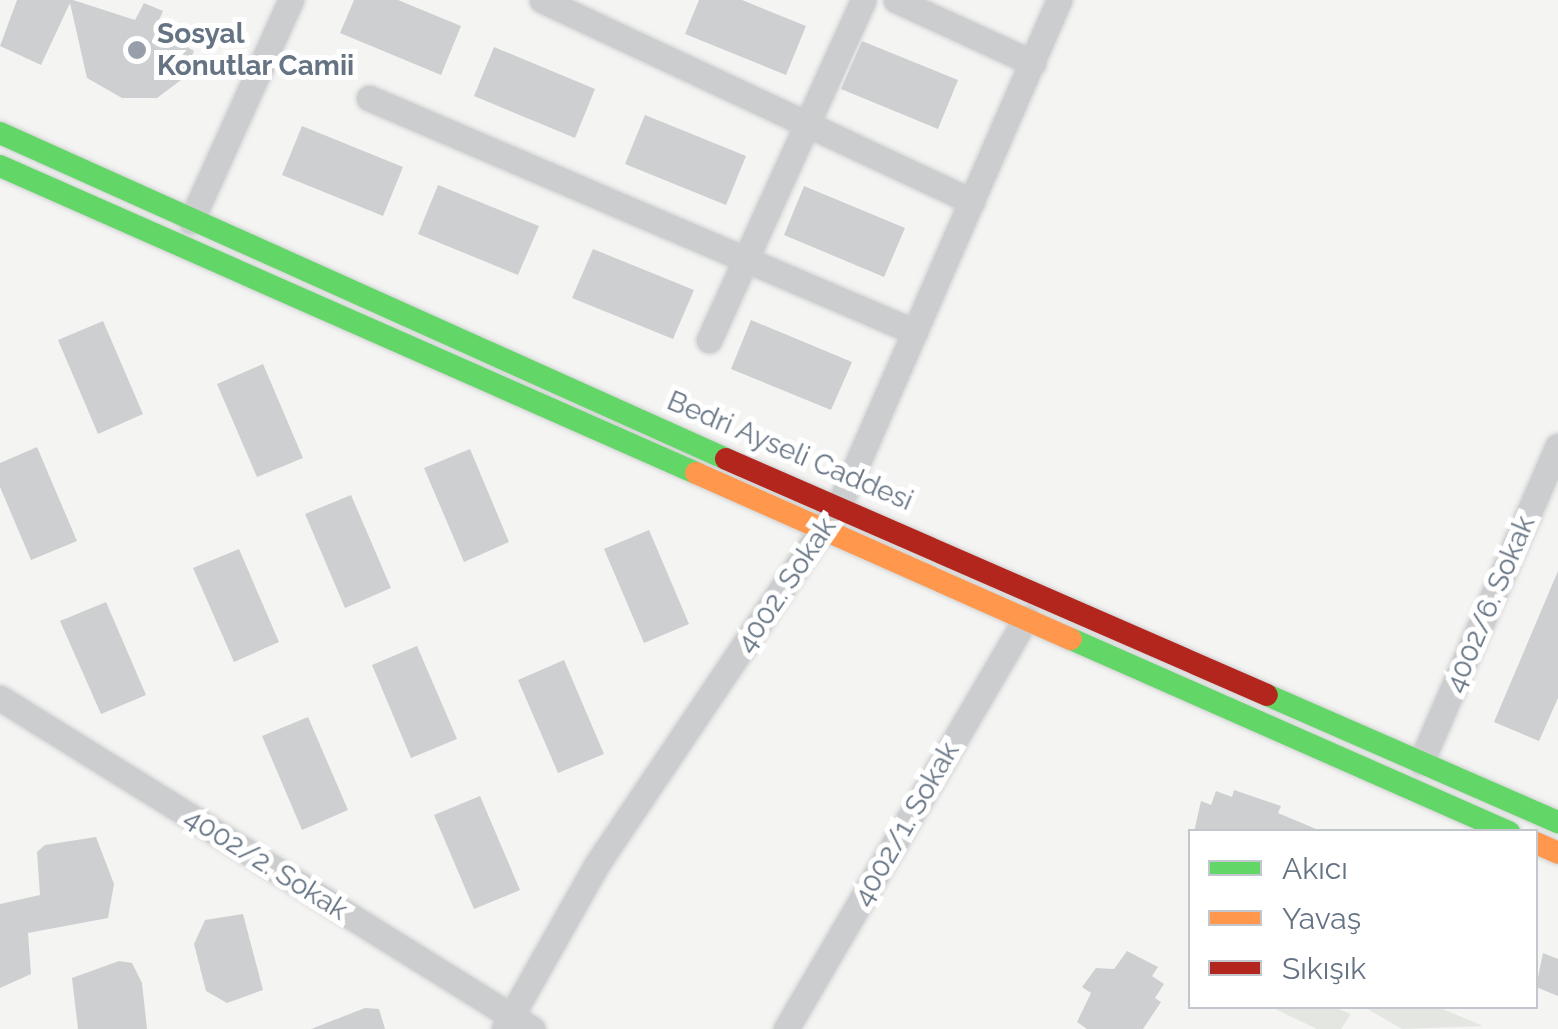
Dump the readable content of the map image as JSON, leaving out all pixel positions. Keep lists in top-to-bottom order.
{
  "streets": {
    "main road": ["Bedri Ayseli Caddesi"],
    "street": [
      "4002. Sokak",
      "4002/6. Sokak",
      "4002/1. Sokak",
      "4002/2. Sokak"
    ]
  },
  "crossings": [
    ["Bedri Ayseli Caddesi", "4002. Sokak"],
    ["Bedri Ayseli Caddesi", "4002/6. Sokak"],
    ["4002. Sokak", "4002/2. Sokak"]
  ],
  "places": ["Sosyal Konutlar Camii"],
  "legend": ["Akıcı", "Yavaş", "Sıkışık"]
}
